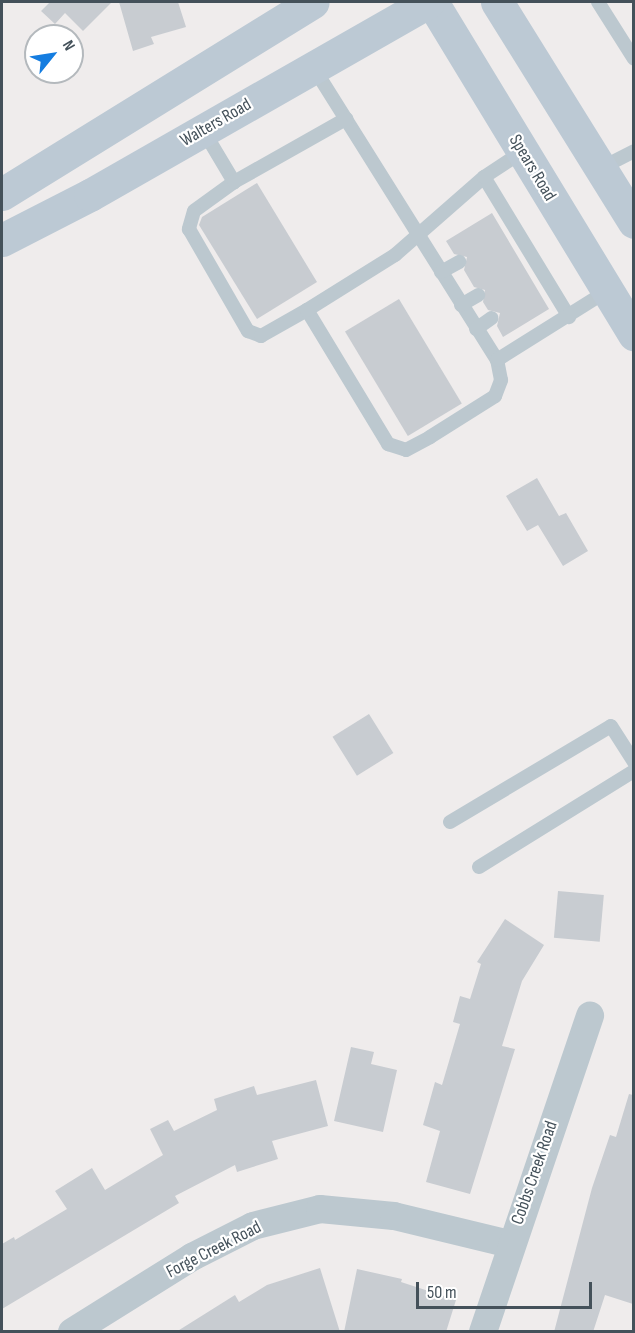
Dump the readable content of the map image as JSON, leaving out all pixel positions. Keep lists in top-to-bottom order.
{
  "streets": {
    "street": [
      "Walters Road",
      "Spears Road",
      "Cobbs Creek Road",
      "Forge Creek Road"
    ]
  },
  "crossings": [
    ["Walters Road", "Spears Road"],
    ["Cobbs Creek Road", "Forge Creek Road"]
  ],
  "scale_bar": "50 m",
  "north": "top right"
}
